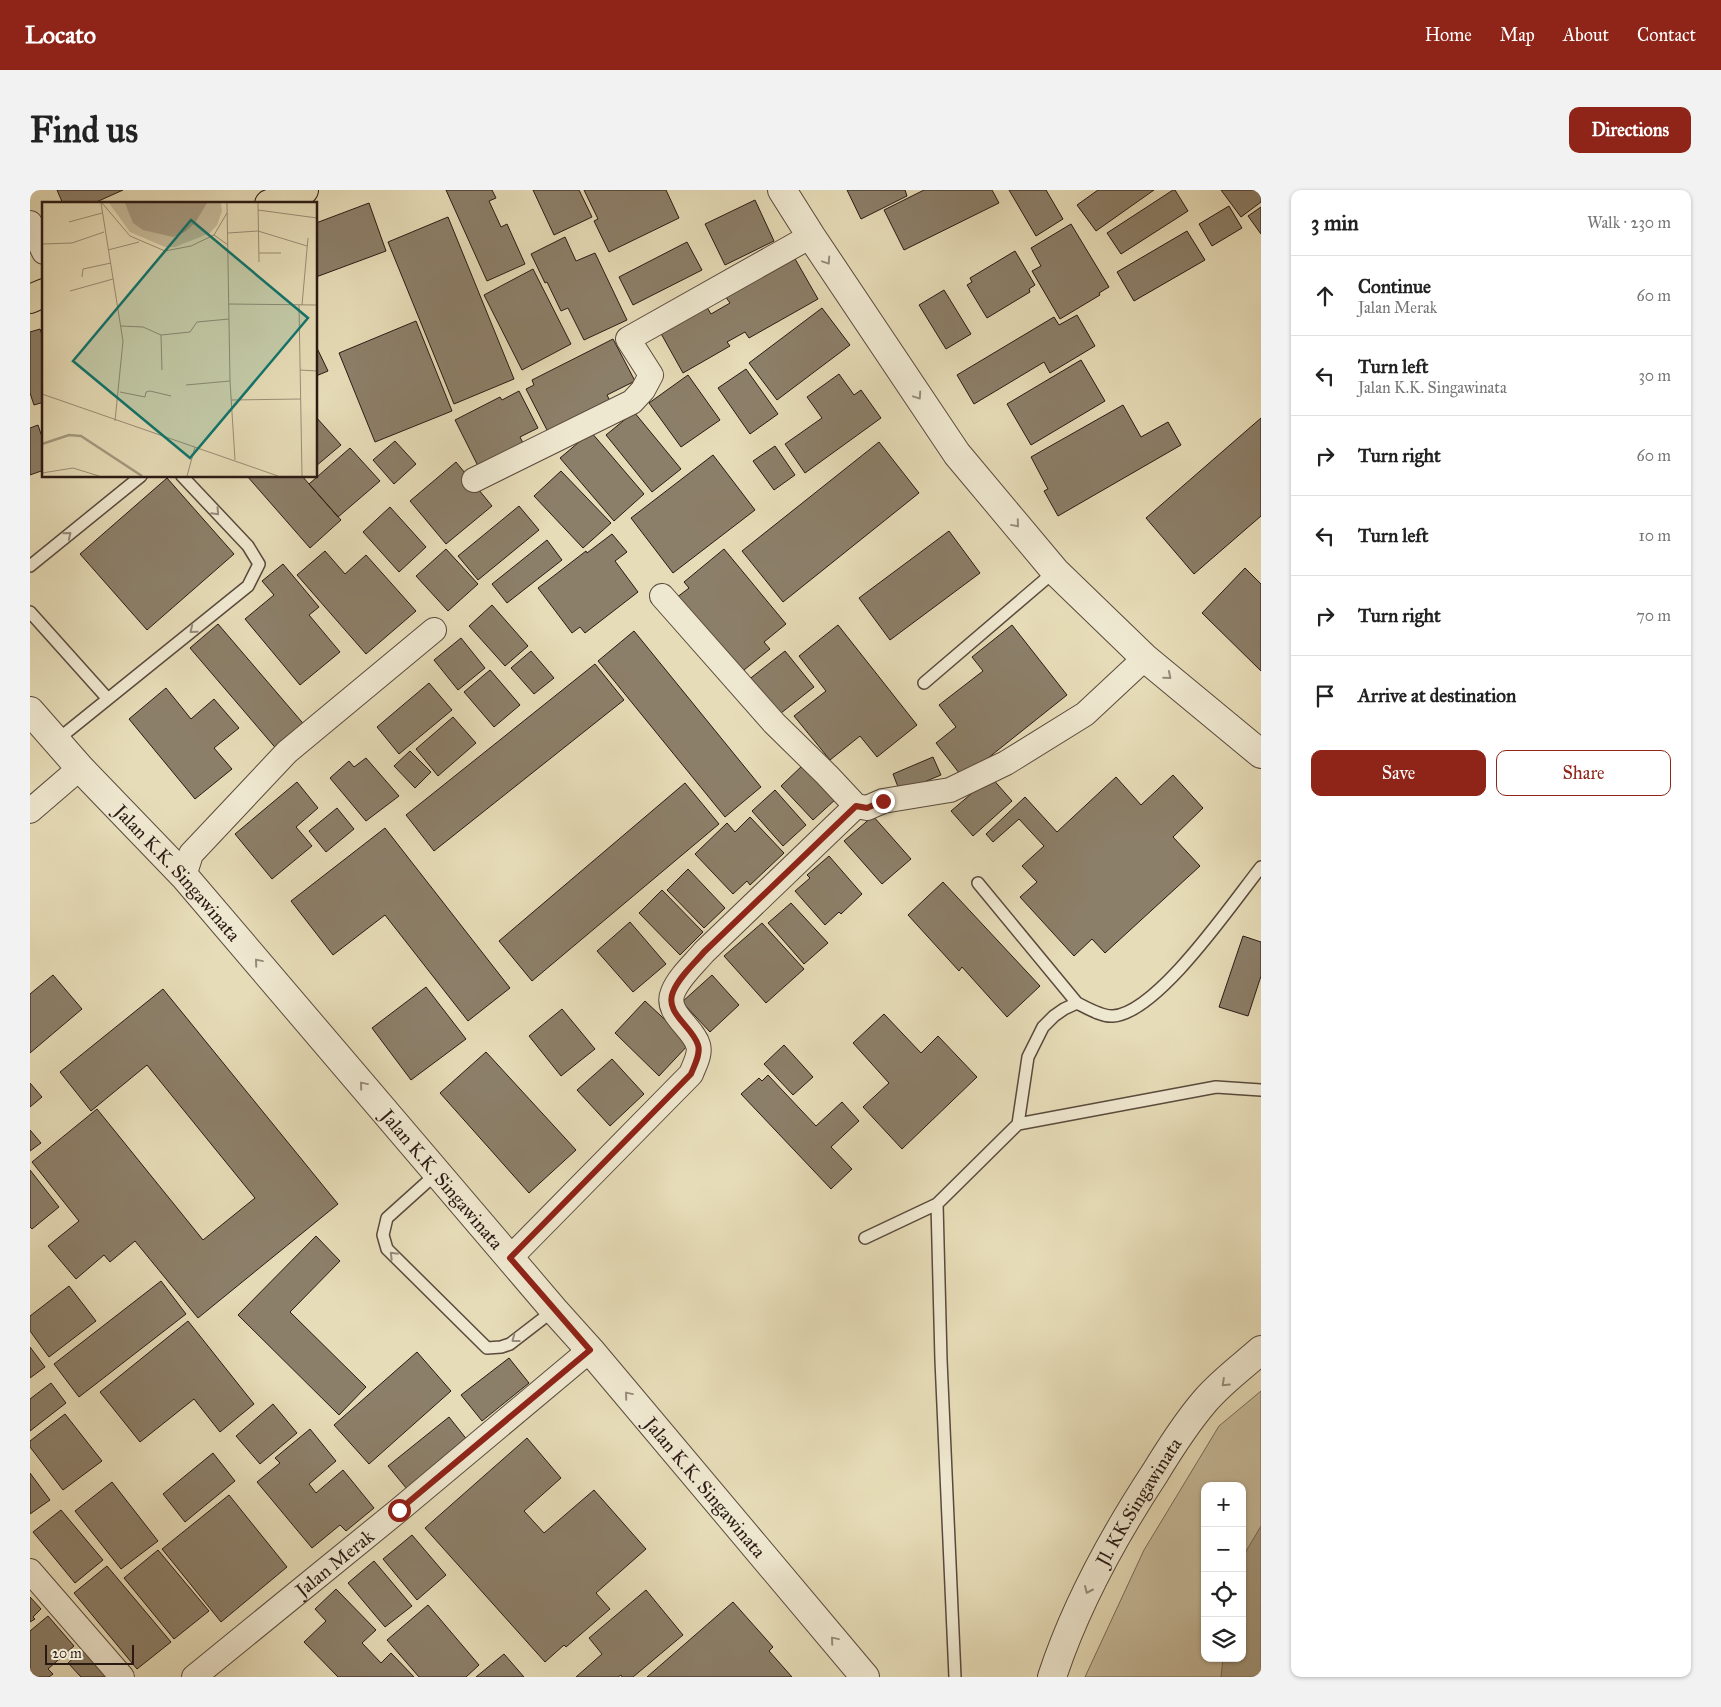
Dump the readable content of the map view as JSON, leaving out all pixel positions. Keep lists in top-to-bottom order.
{
  "streets": {
    "street": ["Jalan K.K. Singawinata", "Jl. KK.Singawinata", "Jalan Merak"]
  },
  "crossings": [
    ["Jalan K.K. Singawinata", "Jalan Merak"]
  ],
  "one_way": ["Jalan K.K. Singawinata", "Jl. KK.Singawinata"],
  "scale_bar": "20 m",
  "page": {
    "header": "Locato",
    "nav": [
      "Home",
      "Map",
      "About",
      "Contact"
    ],
    "buttons": [
      "Directions",
      ["Save", "Share"]
    ],
    "title": "Find us",
    "heading": ["3 min", "Walk · 230 m"],
    "list": [
      ["Continue", "Jalan Merak", "60 m"],
      ["Turn left", "Jalan K.K. Singawinata", "30 m"],
      ["Turn right", "60 m"],
      ["Turn left", "10 m"],
      ["Turn right", "70 m"],
      "Arrive at destination"
    ],
    "map_buttons": ["+", "−"],
    "scale": "20 m"
  }
}
